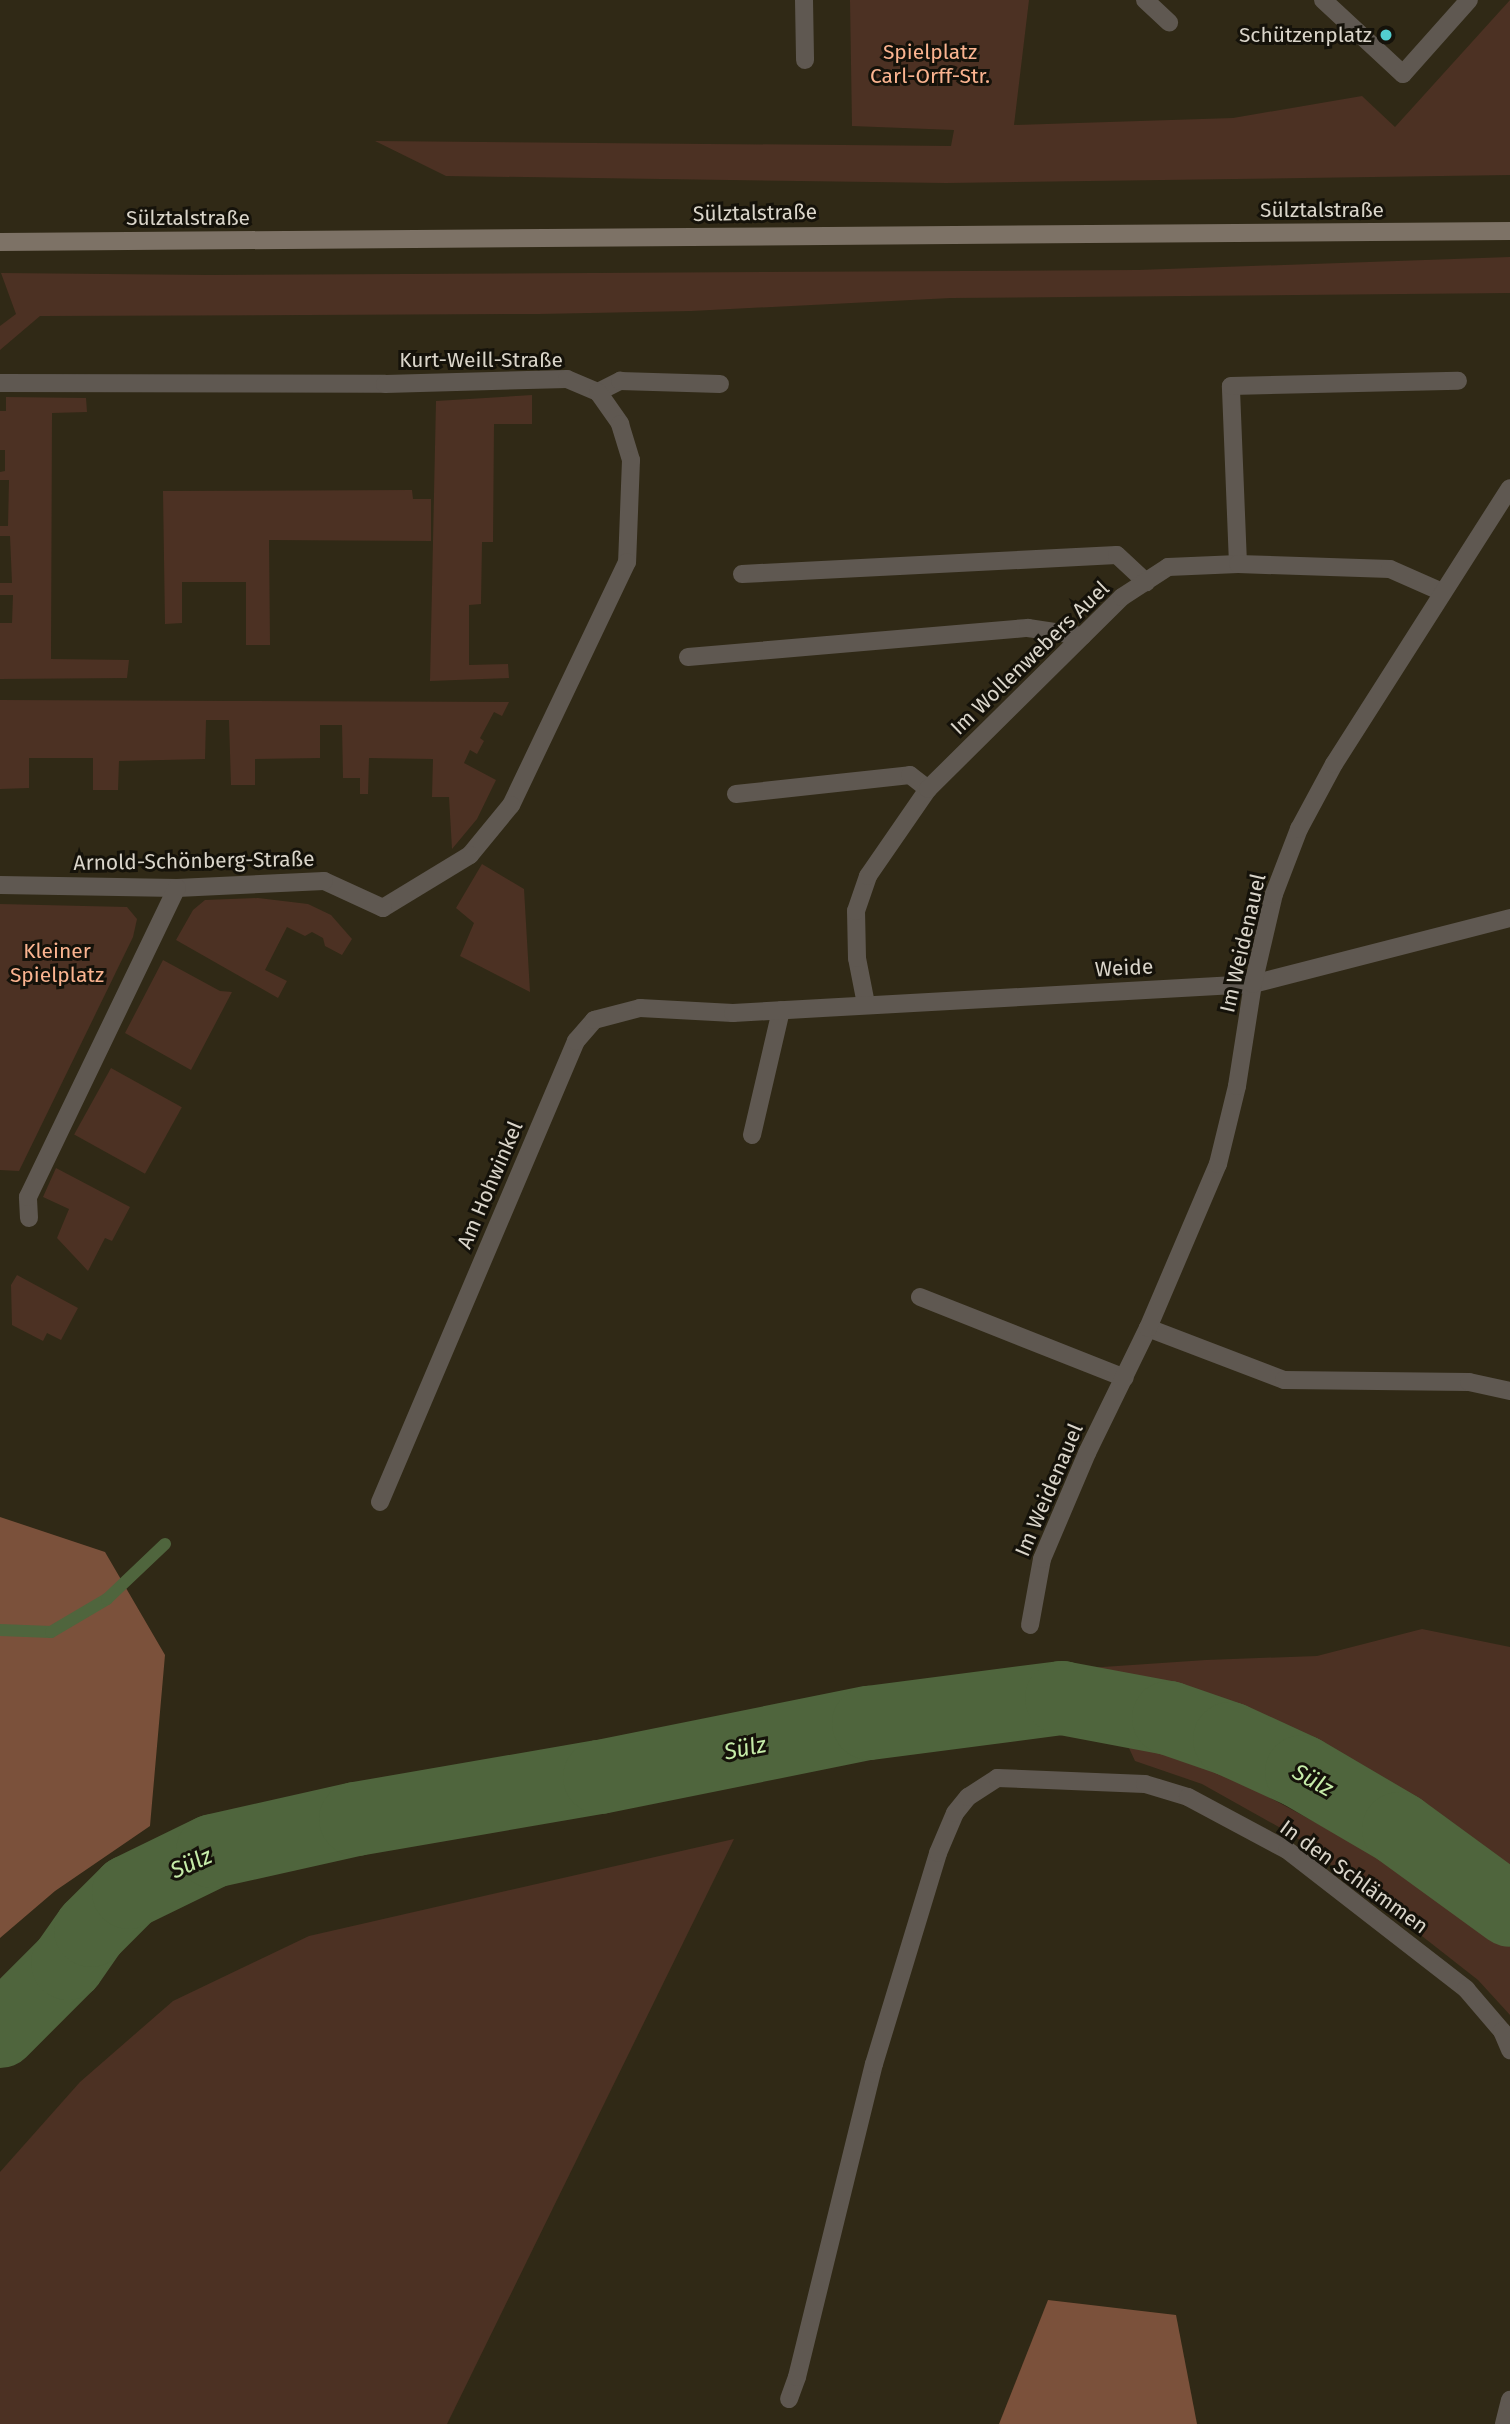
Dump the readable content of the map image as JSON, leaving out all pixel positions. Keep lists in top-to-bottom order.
{
  "streets": {
    "main road": ["Sülztalstraße"],
    "street": [
      "Kurt-Weill-Straße",
      "Im Wollenwebers Auel",
      "Arnold-Schönberg-Straße",
      "Im Weidenauel",
      "Weide",
      "Am Hohwinkel",
      "In den Schlämmen"
    ]
  },
  "crossings": [
    ["Kurt-Weill-Straße", "Arnold-Schönberg-Straße"],
    ["Im Wollenwebers Auel", "Im Weidenauel"],
    ["Im Wollenwebers Auel", "Weide"],
    ["Im Weidenauel", "Weide"],
    ["Weide", "Am Hohwinkel"]
  ],
  "water": ["Sülz"],
  "parks": ["Spielplatz Carl-Orff-Str.", "Kleiner Spielplatz"],
  "places": ["Schützenplatz"]
}
